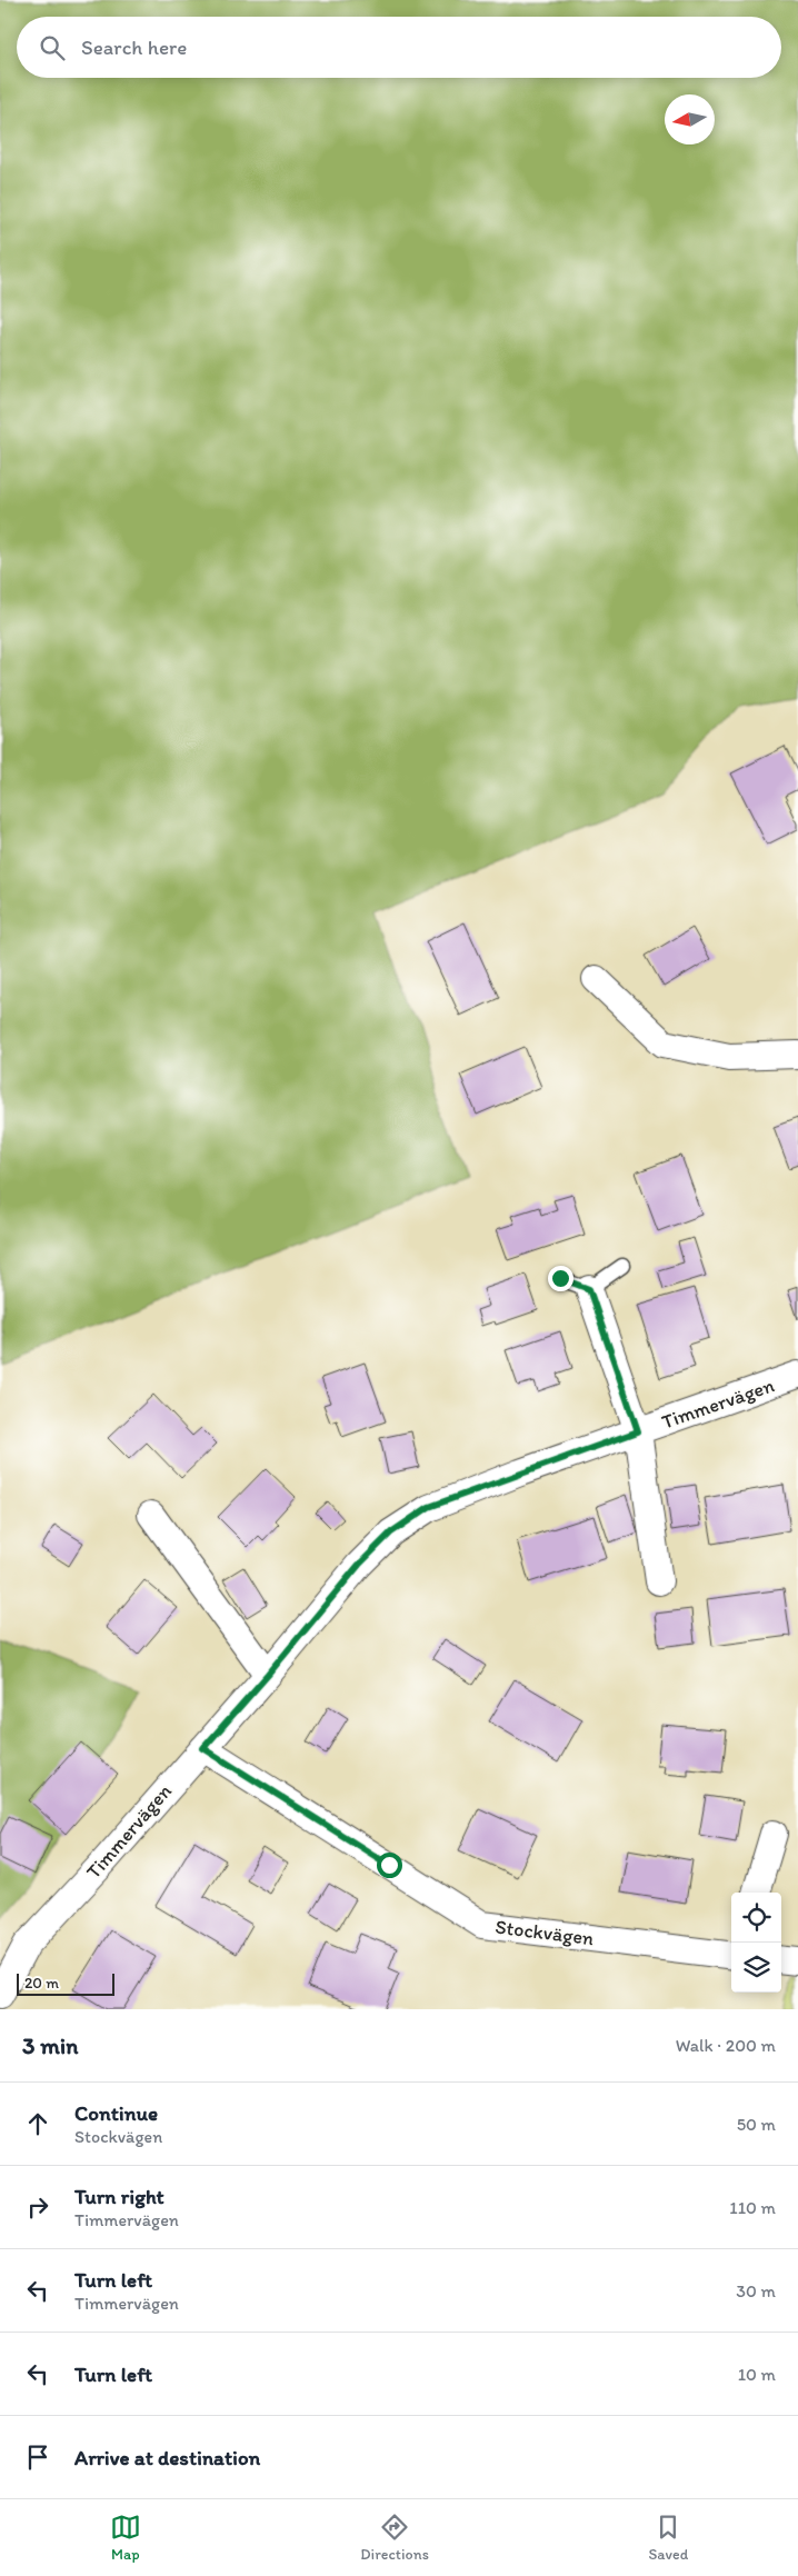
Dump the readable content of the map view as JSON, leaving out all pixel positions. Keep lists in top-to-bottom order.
{
  "streets": {
    "street": ["Timmervägen", "Stockvägen"]
  },
  "crossings": [
    ["Timmervägen", "Stockvägen"]
  ],
  "scale_bar": "20 m",
  "north": "left",
  "page": {
    "search": "Search here",
    "scale": "20 m",
    "heading": ["3 min", "Walk · 200 m"],
    "list": [
      ["Continue", "Stockvägen", "50 m"],
      ["Turn right", "Timmervägen", "110 m"],
      ["Turn left", "Timmervägen", "30 m"],
      ["Turn left", "10 m"],
      "Arrive at destination"
    ],
    "nav": ["Map", "Directions", "Saved"]
  }
}
